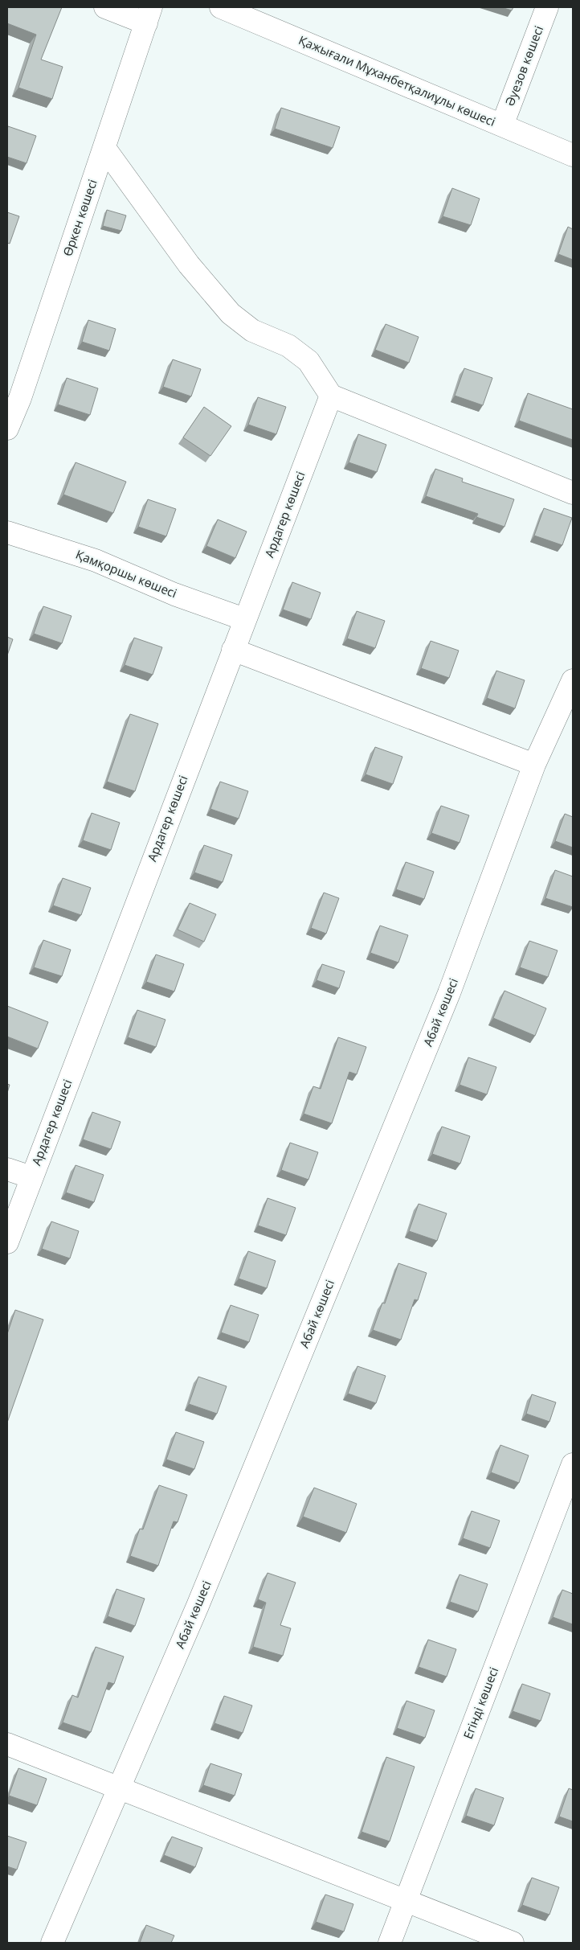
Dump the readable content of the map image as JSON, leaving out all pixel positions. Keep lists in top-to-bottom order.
{
  "streets": {
    "street": [
      "Әуезов көшесі",
      "Қажығали Мұханбетқалиұлы көшесі",
      "Өркен көшесі",
      "Ардагер көшесі",
      "Қамқоршы көшесі",
      "Абай көшесі",
      "Егінді көшесі"
    ]
  },
  "crossings": [
    ["Әуезов көшесі", "Қажығали Мұханбетқалиұлы көшесі"],
    ["Ардагер көшесі", "Қамқоршы көшесі"]
  ]
}
